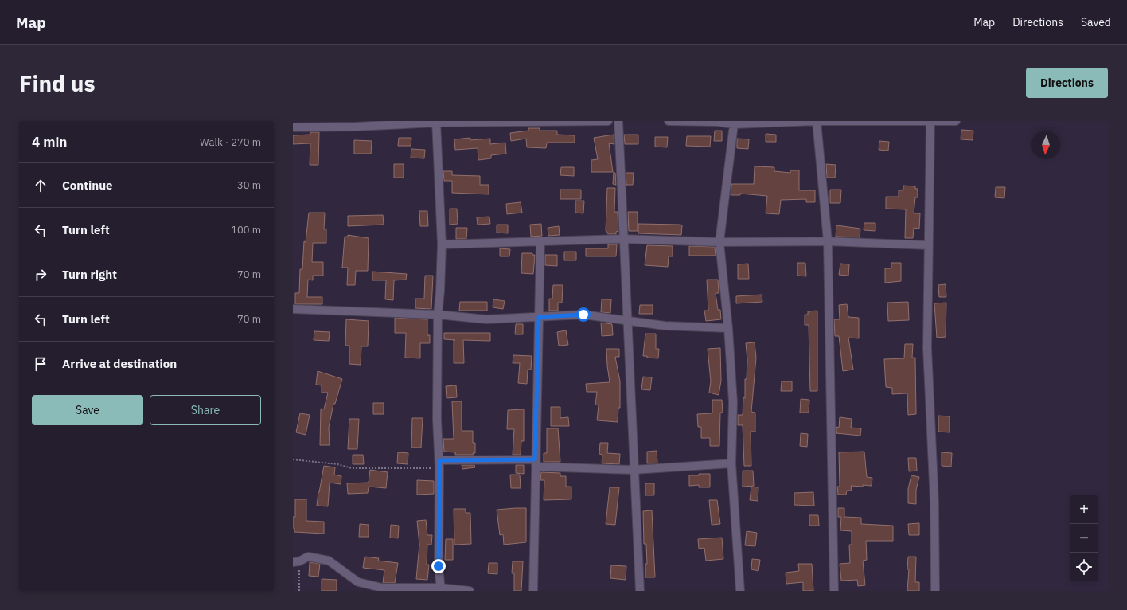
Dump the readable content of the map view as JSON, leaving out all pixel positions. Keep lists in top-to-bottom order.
{
  "north": "bottom",
  "page": {
    "header": "Map",
    "nav": ["Map", "Directions", "Saved"],
    "buttons": [
      "Directions",
      ["Save", "Share"]
    ],
    "title": "Find us",
    "heading": ["4 min", "Walk · 270 m"],
    "list": [
      ["Continue", "30 m"],
      ["Turn left", "100 m"],
      ["Turn right", "70 m"],
      ["Turn left", "70 m"],
      "Arrive at destination"
    ],
    "map_buttons": ["+", "−"]
  }
}
